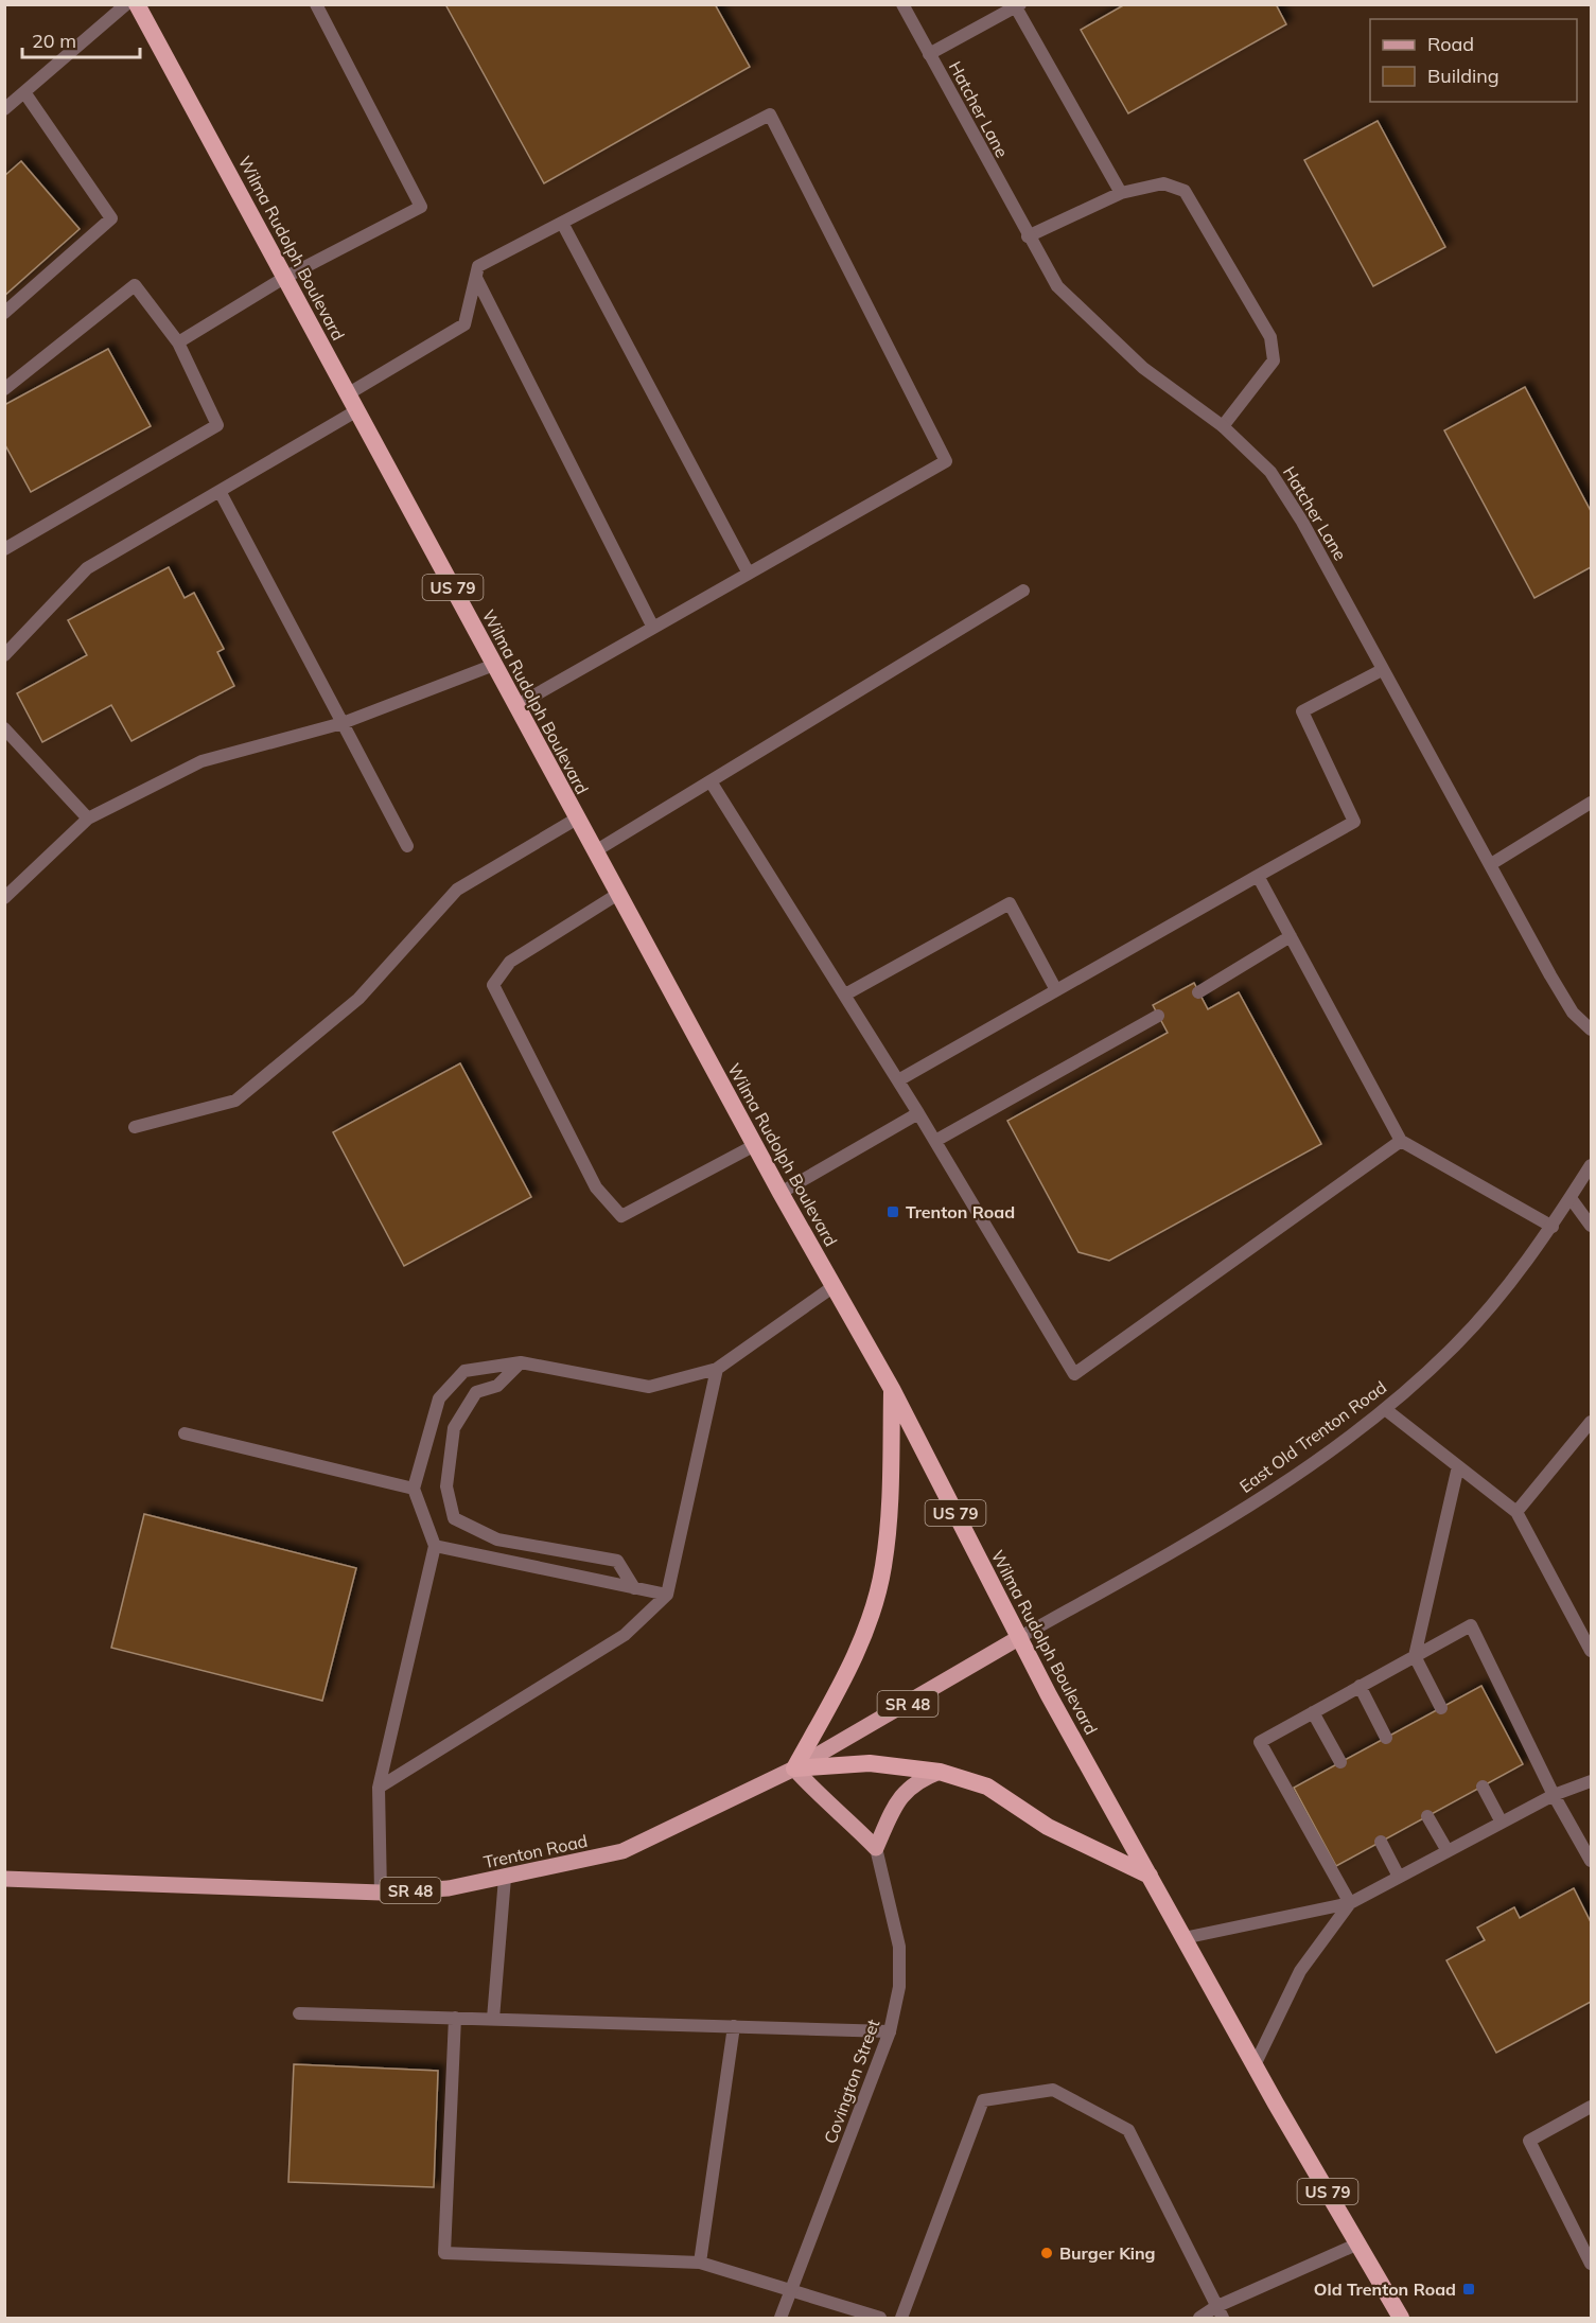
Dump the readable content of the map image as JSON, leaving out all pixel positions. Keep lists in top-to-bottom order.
{
  "streets": {
    "highway": ["Wilma Rudolph Boulevard", "US 79", "SR 48"],
    "main road": ["Trenton Road"],
    "street": ["Hatcher Lane", "East Old Trenton Road", "Covington Street"]
  },
  "crossings": [
    ["Wilma Rudolph Boulevard", "East Old Trenton Road"],
    ["Wilma Rudolph Boulevard", "SR 48"],
    ["Wilma Rudolph Boulevard", "Trenton Road"],
    ["East Old Trenton Road", "Trenton Road"],
    ["SR 48", "Trenton Road"]
  ],
  "places": {
    "transit": ["Trenton Road", "Old Trenton Road"],
    "other": ["Burger King"]
  },
  "legend": ["Road", "Building"],
  "scale_bar": "20 m"
}
